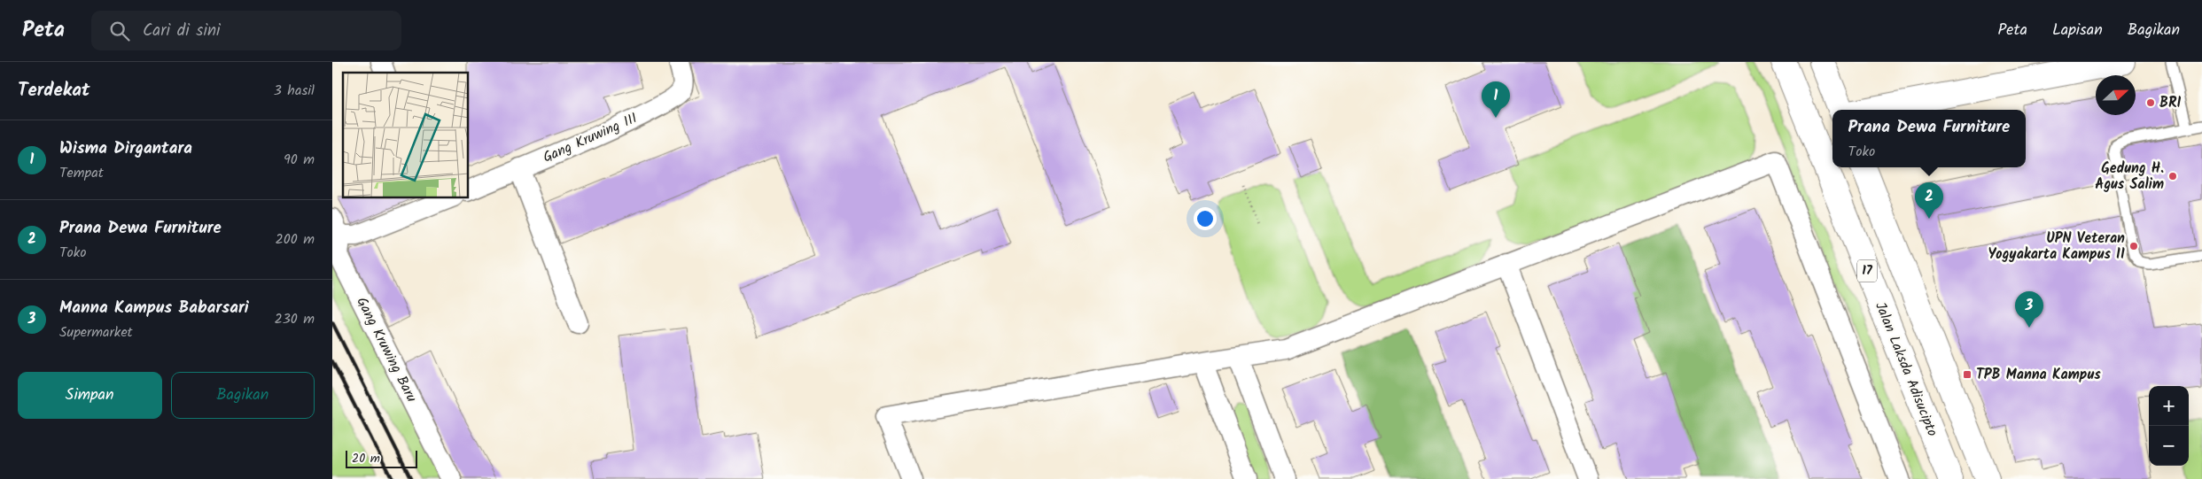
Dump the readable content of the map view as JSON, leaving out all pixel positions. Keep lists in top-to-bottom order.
{
  "streets": {
    "main road": ["17", "Jalan Laksda Adisucipto"],
    "street": ["Gang Kruwing III", "Gang Kruwing Baru"]
  },
  "places": {
    "other": ["BRI", "Gedung H. Agus Salim", "UPN Veteran Yogyakarta Kampus II"],
    "transit": ["TPB Manna Kampus"]
  },
  "scale_bar": "20 m",
  "north": "right",
  "page": {
    "header": "Peta",
    "search": "Cari di sini",
    "nav": ["Peta", "Lapisan", "Bagikan"],
    "heading": ["Terdekat", "3 hasil"],
    "pins": ["1", "2", "3"],
    "popup": ["Prana Dewa Furniture", "Toko"],
    "list": [
      {
        "mark": "1",
        "name": "Wisma Dirgantara",
        "note": "Tempat",
        "value": "90 m"
      },
      {
        "mark": "2",
        "name": "Prana Dewa Furniture",
        "note": "Toko",
        "value": "200 m"
      },
      {
        "mark": "3",
        "name": "Manna Kampus Babarsari",
        "note": "Supermarket",
        "value": "230 m"
      }
    ],
    "buttons": ["Simpan", "Bagikan"],
    "map_buttons": ["+", "−"],
    "scale": "20 m"
  }
}
